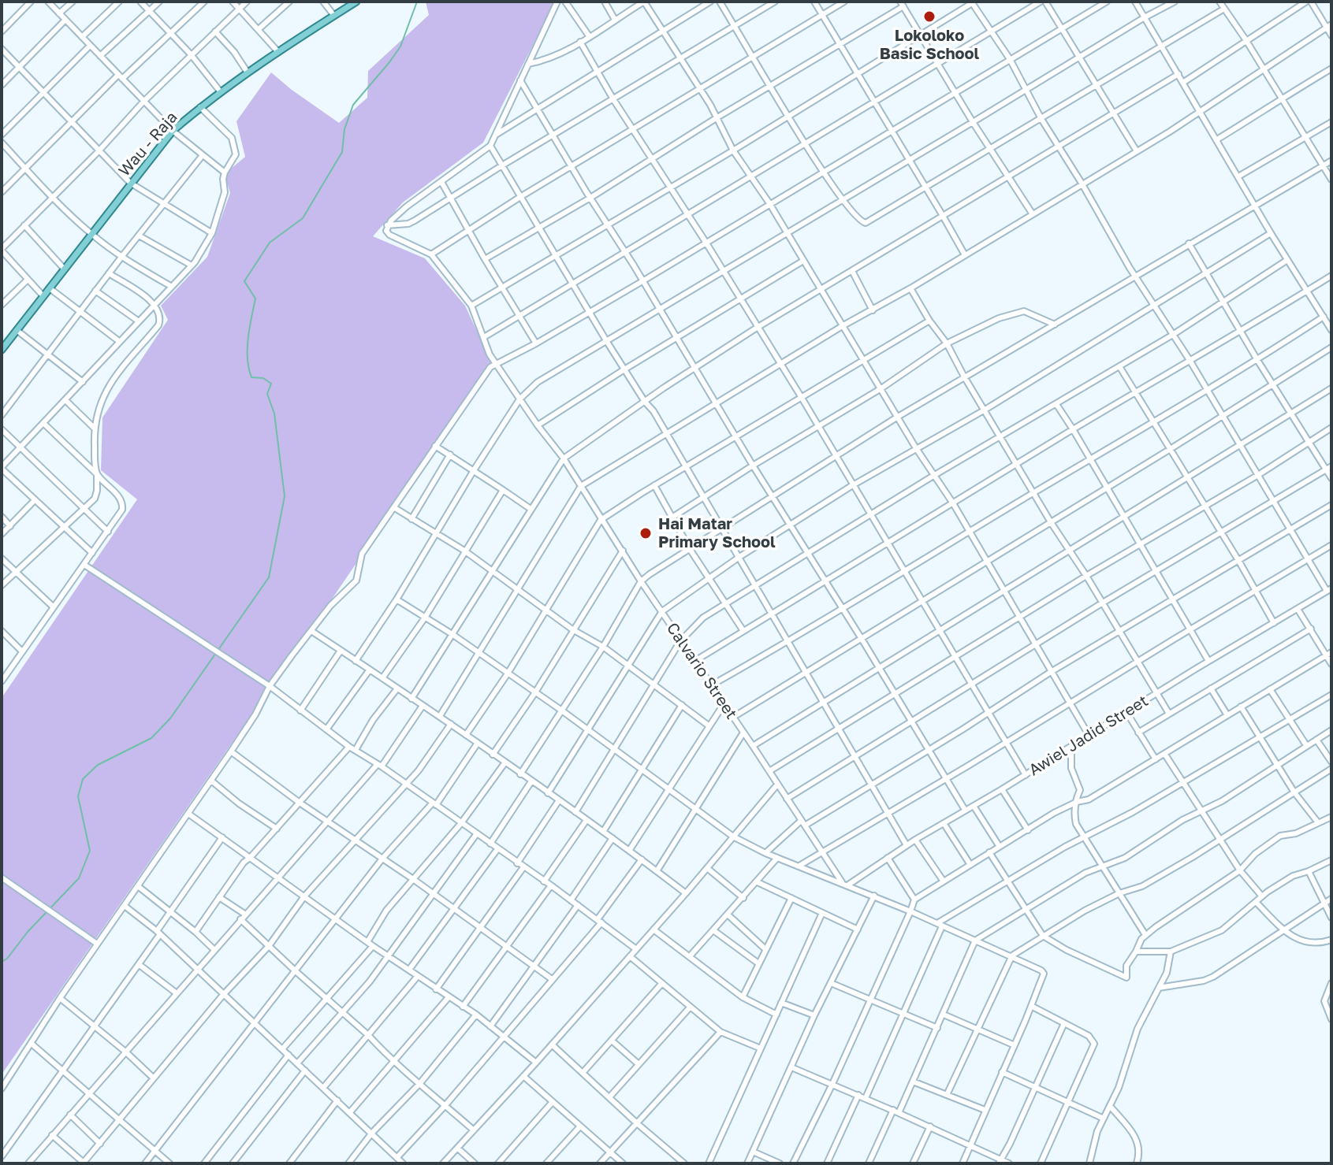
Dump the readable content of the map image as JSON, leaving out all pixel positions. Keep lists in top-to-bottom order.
{
  "streets": {
    "main road": ["Wau - Raja"],
    "street": ["Calvario Street", "Awiel Jadid Street"]
  },
  "crossings": [
    ["Calvario Street", "Awiel Jadid Street"]
  ],
  "places": ["Lokoloko Basic School", "Hai Matar Primary School"]
}
